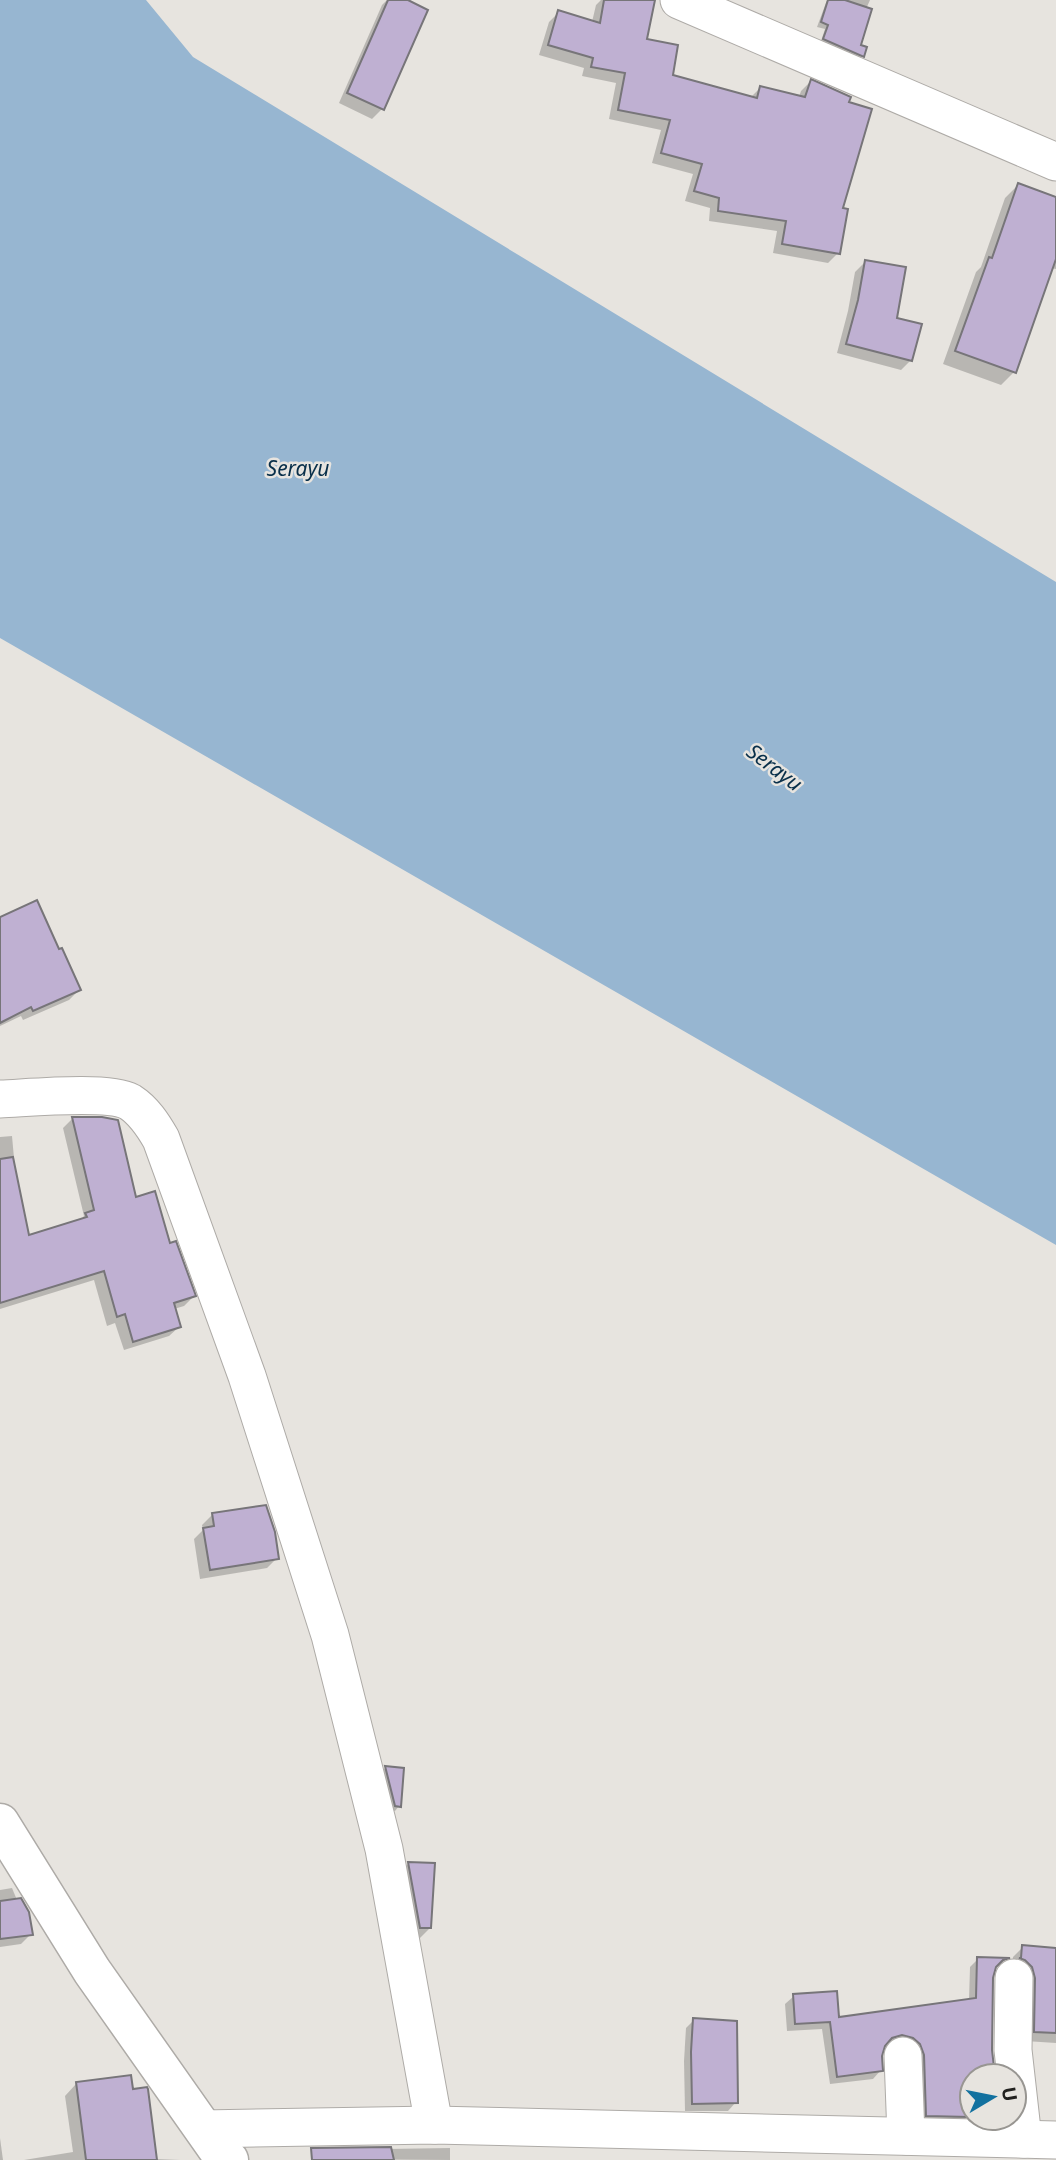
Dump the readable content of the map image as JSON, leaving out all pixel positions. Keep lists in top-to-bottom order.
{
  "water": ["Serayu"],
  "north": "right"
}
